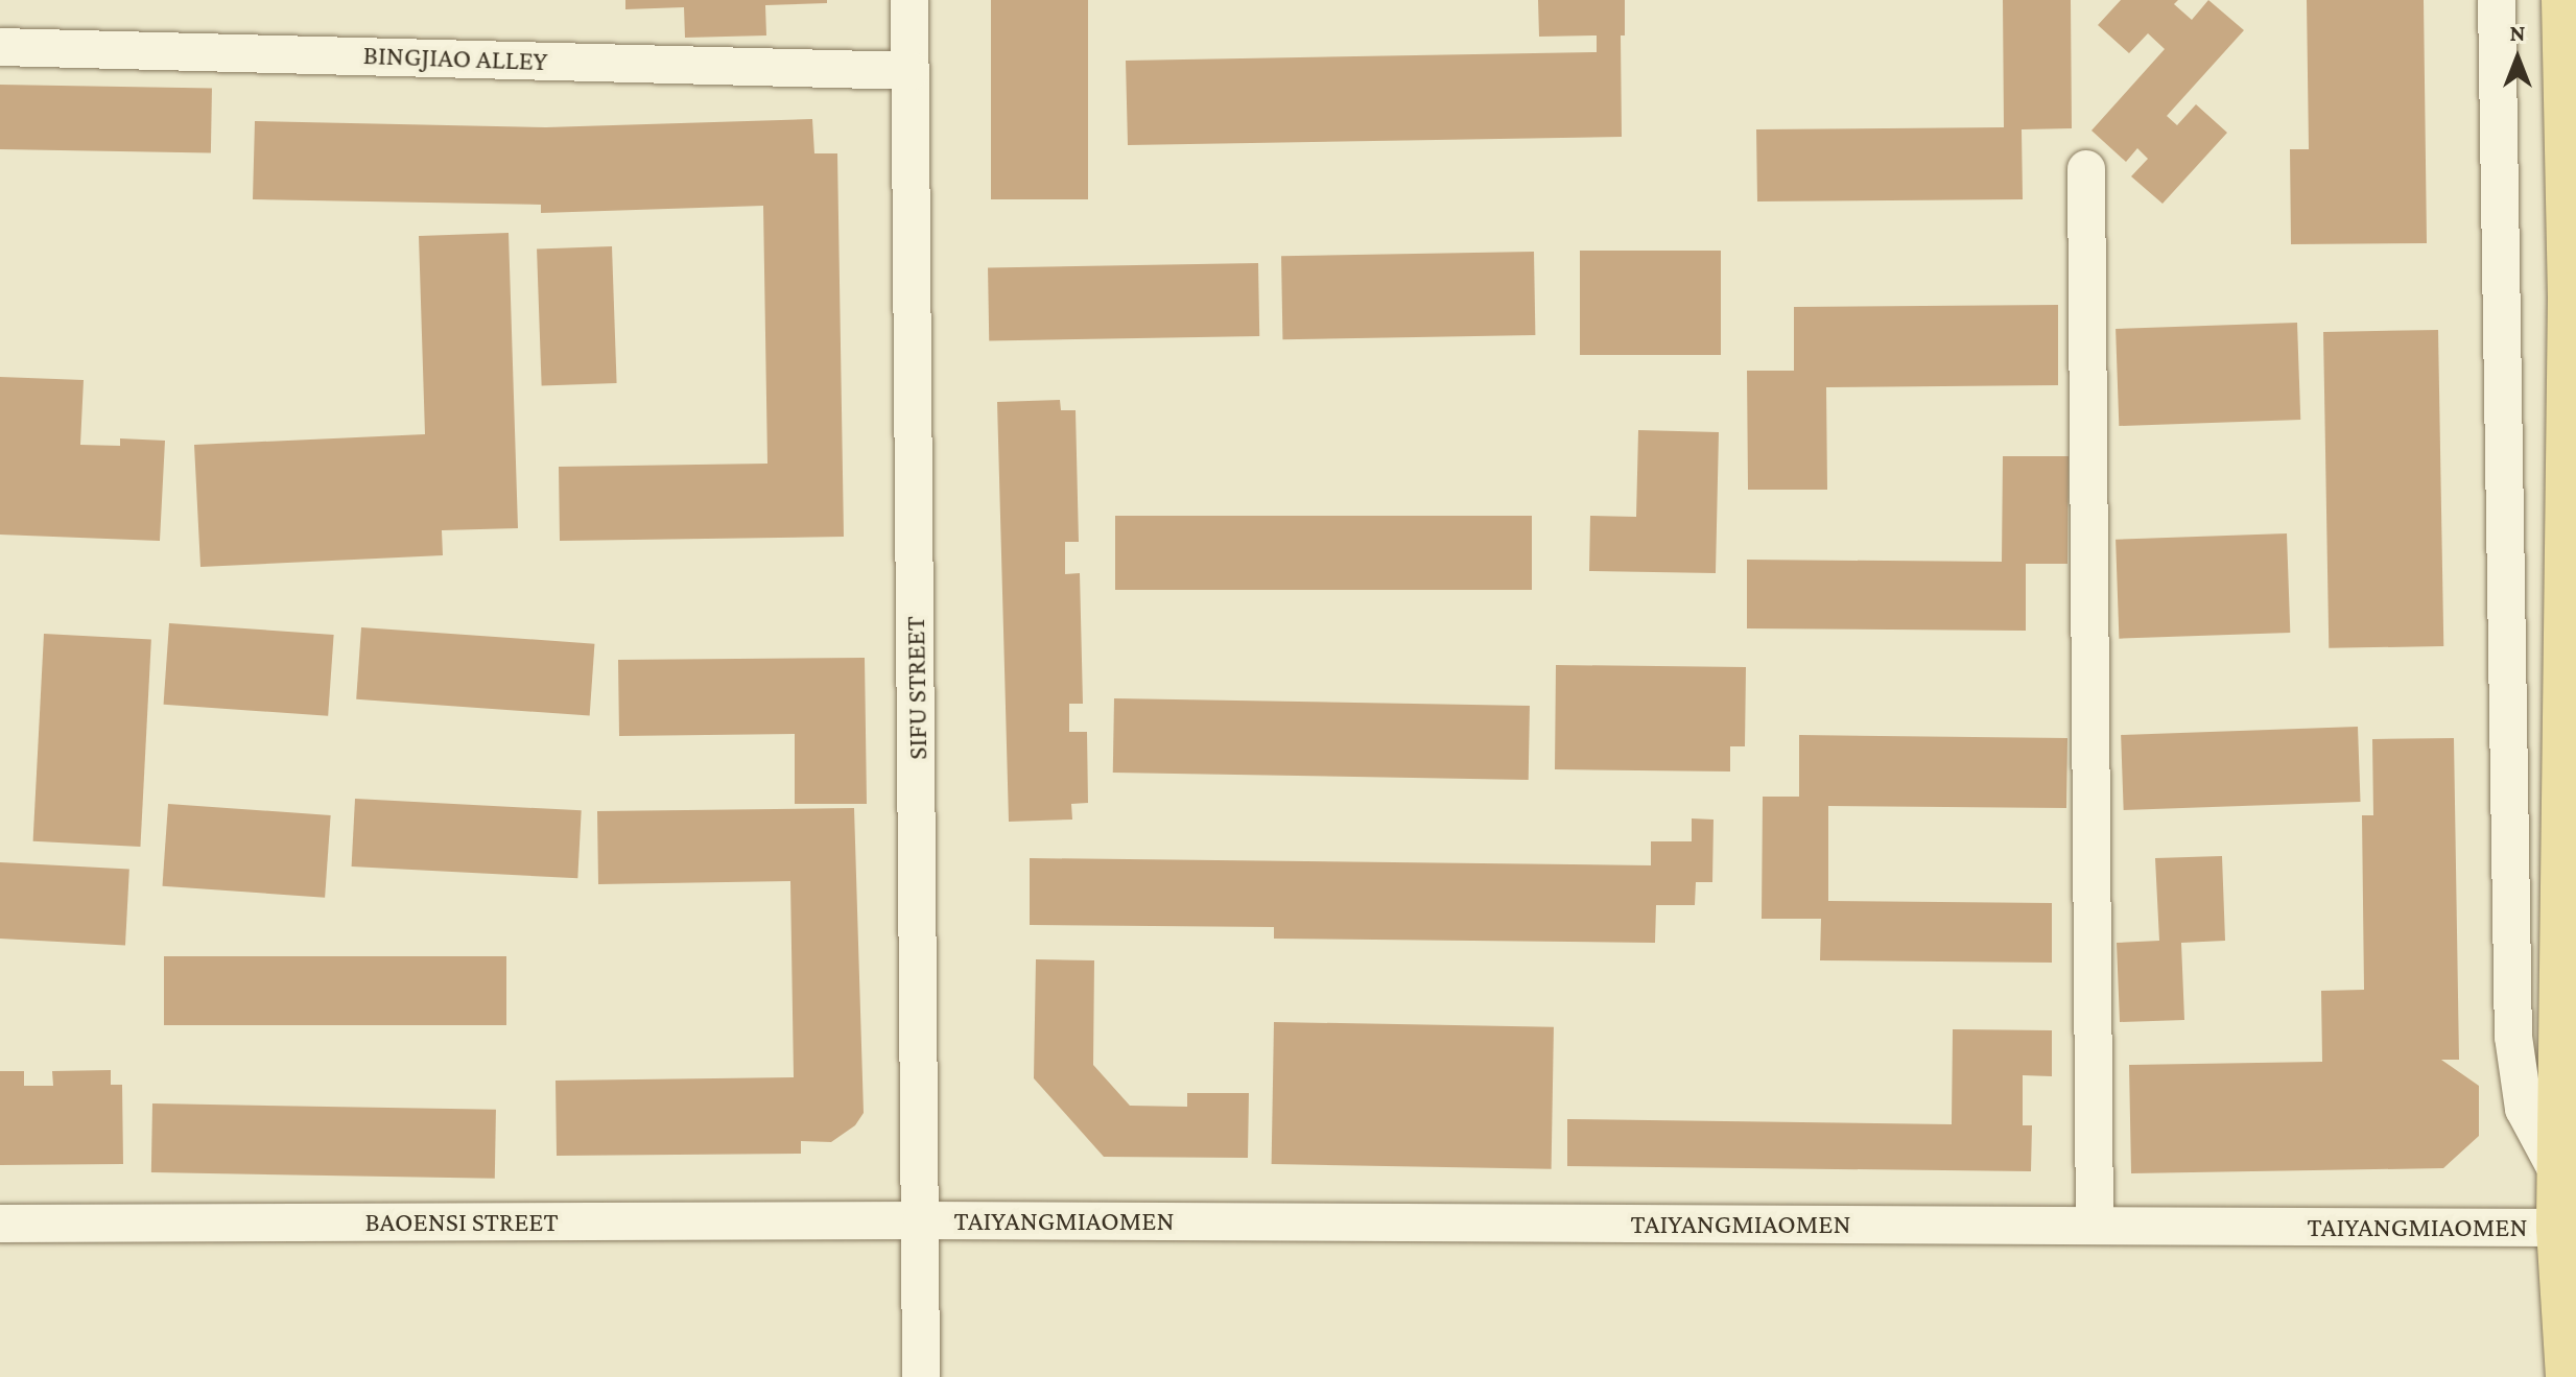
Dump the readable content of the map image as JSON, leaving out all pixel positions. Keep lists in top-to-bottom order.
{
  "streets": {
    "street": [
      "BINGJIAO ALLEY",
      "SIFU STREET",
      "TAIYANGMIAOMEN",
      "BAOENSI STREET"
    ]
  },
  "crossings": [
    ["BINGJIAO ALLEY", "SIFU STREET"],
    ["SIFU STREET", "TAIYANGMIAOMEN"],
    ["SIFU STREET", "BAOENSI STREET"],
    ["TAIYANGMIAOMEN", "BAOENSI STREET"]
  ],
  "north": "top"
}
